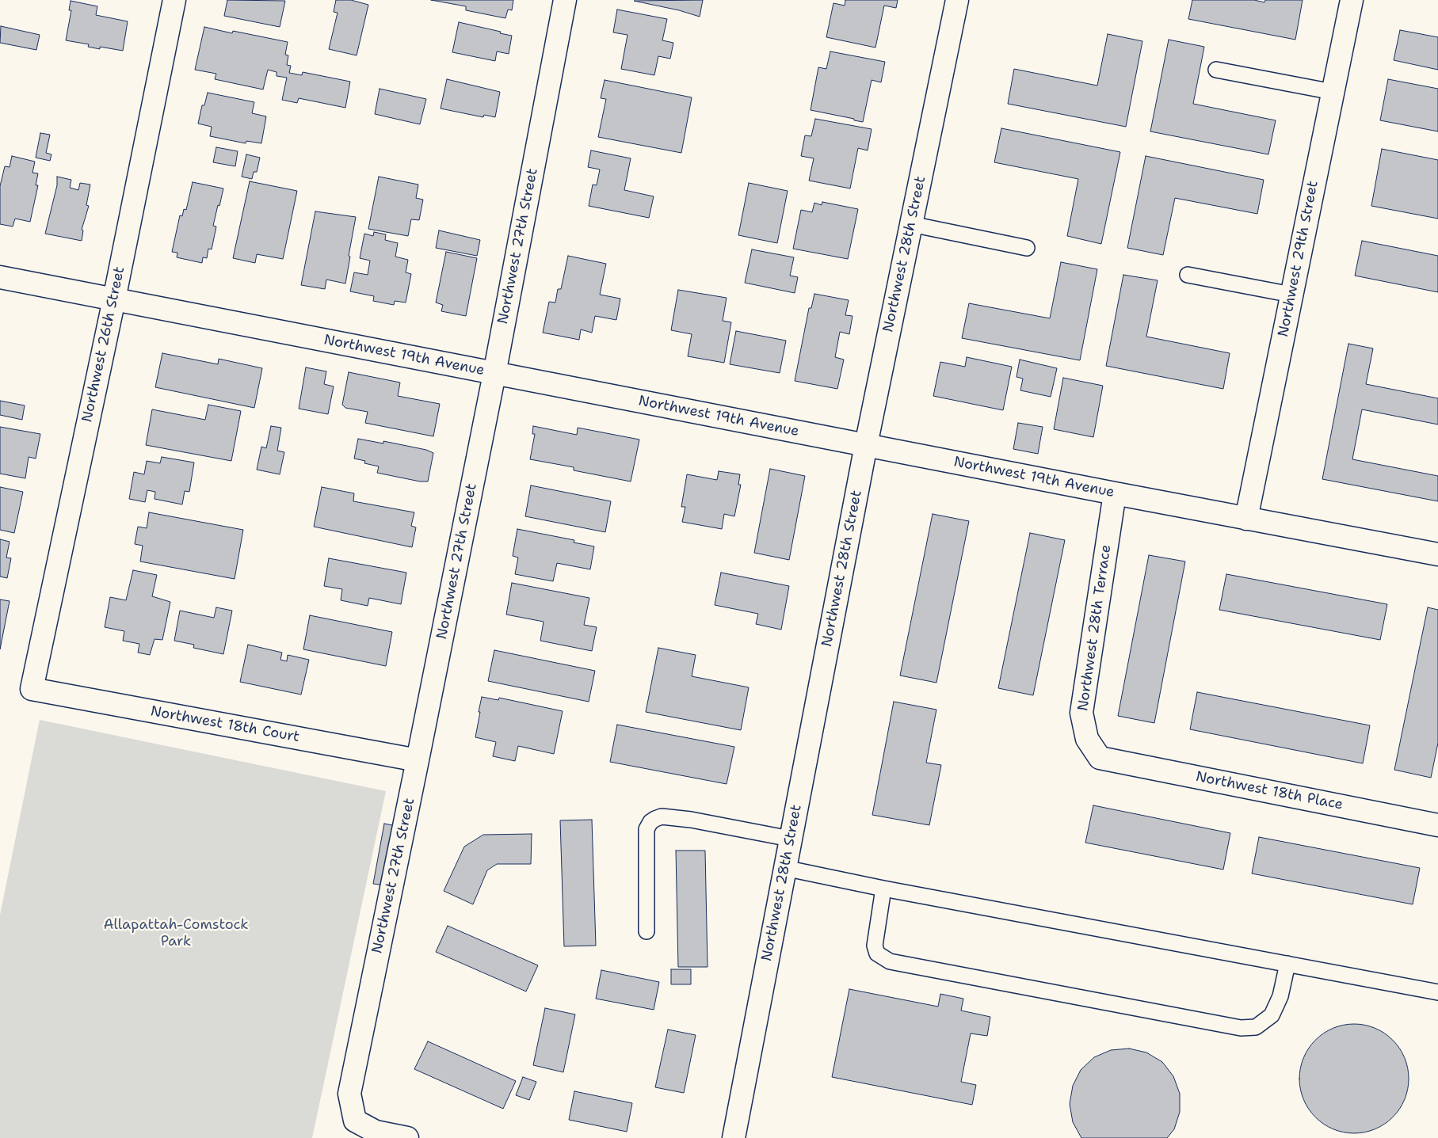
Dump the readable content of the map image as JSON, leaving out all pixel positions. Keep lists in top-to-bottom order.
{
  "streets": {
    "street": [
      "Northwest 27th Street",
      "Northwest 28th Street",
      "Northwest 29th Street",
      "Northwest 26th Street",
      "Northwest 19th Avenue",
      "Northwest 28th Terrace",
      "Northwest 18th Court",
      "Northwest 18th Place"
    ]
  },
  "crossings": [
    ["Northwest 27th Street", "Northwest 19th Avenue"],
    ["Northwest 27th Street", "Northwest 18th Court"],
    ["Northwest 28th Street", "Northwest 19th Avenue"],
    ["Northwest 29th Street", "Northwest 19th Avenue"],
    ["Northwest 26th Street", "Northwest 19th Avenue"],
    ["Northwest 26th Street", "Northwest 18th Court"],
    ["Northwest 19th Avenue", "Northwest 28th Terrace"],
    ["Northwest 28th Terrace", "Northwest 18th Place"]
  ],
  "parks": ["Allapattah-Comstock Park"]
}
